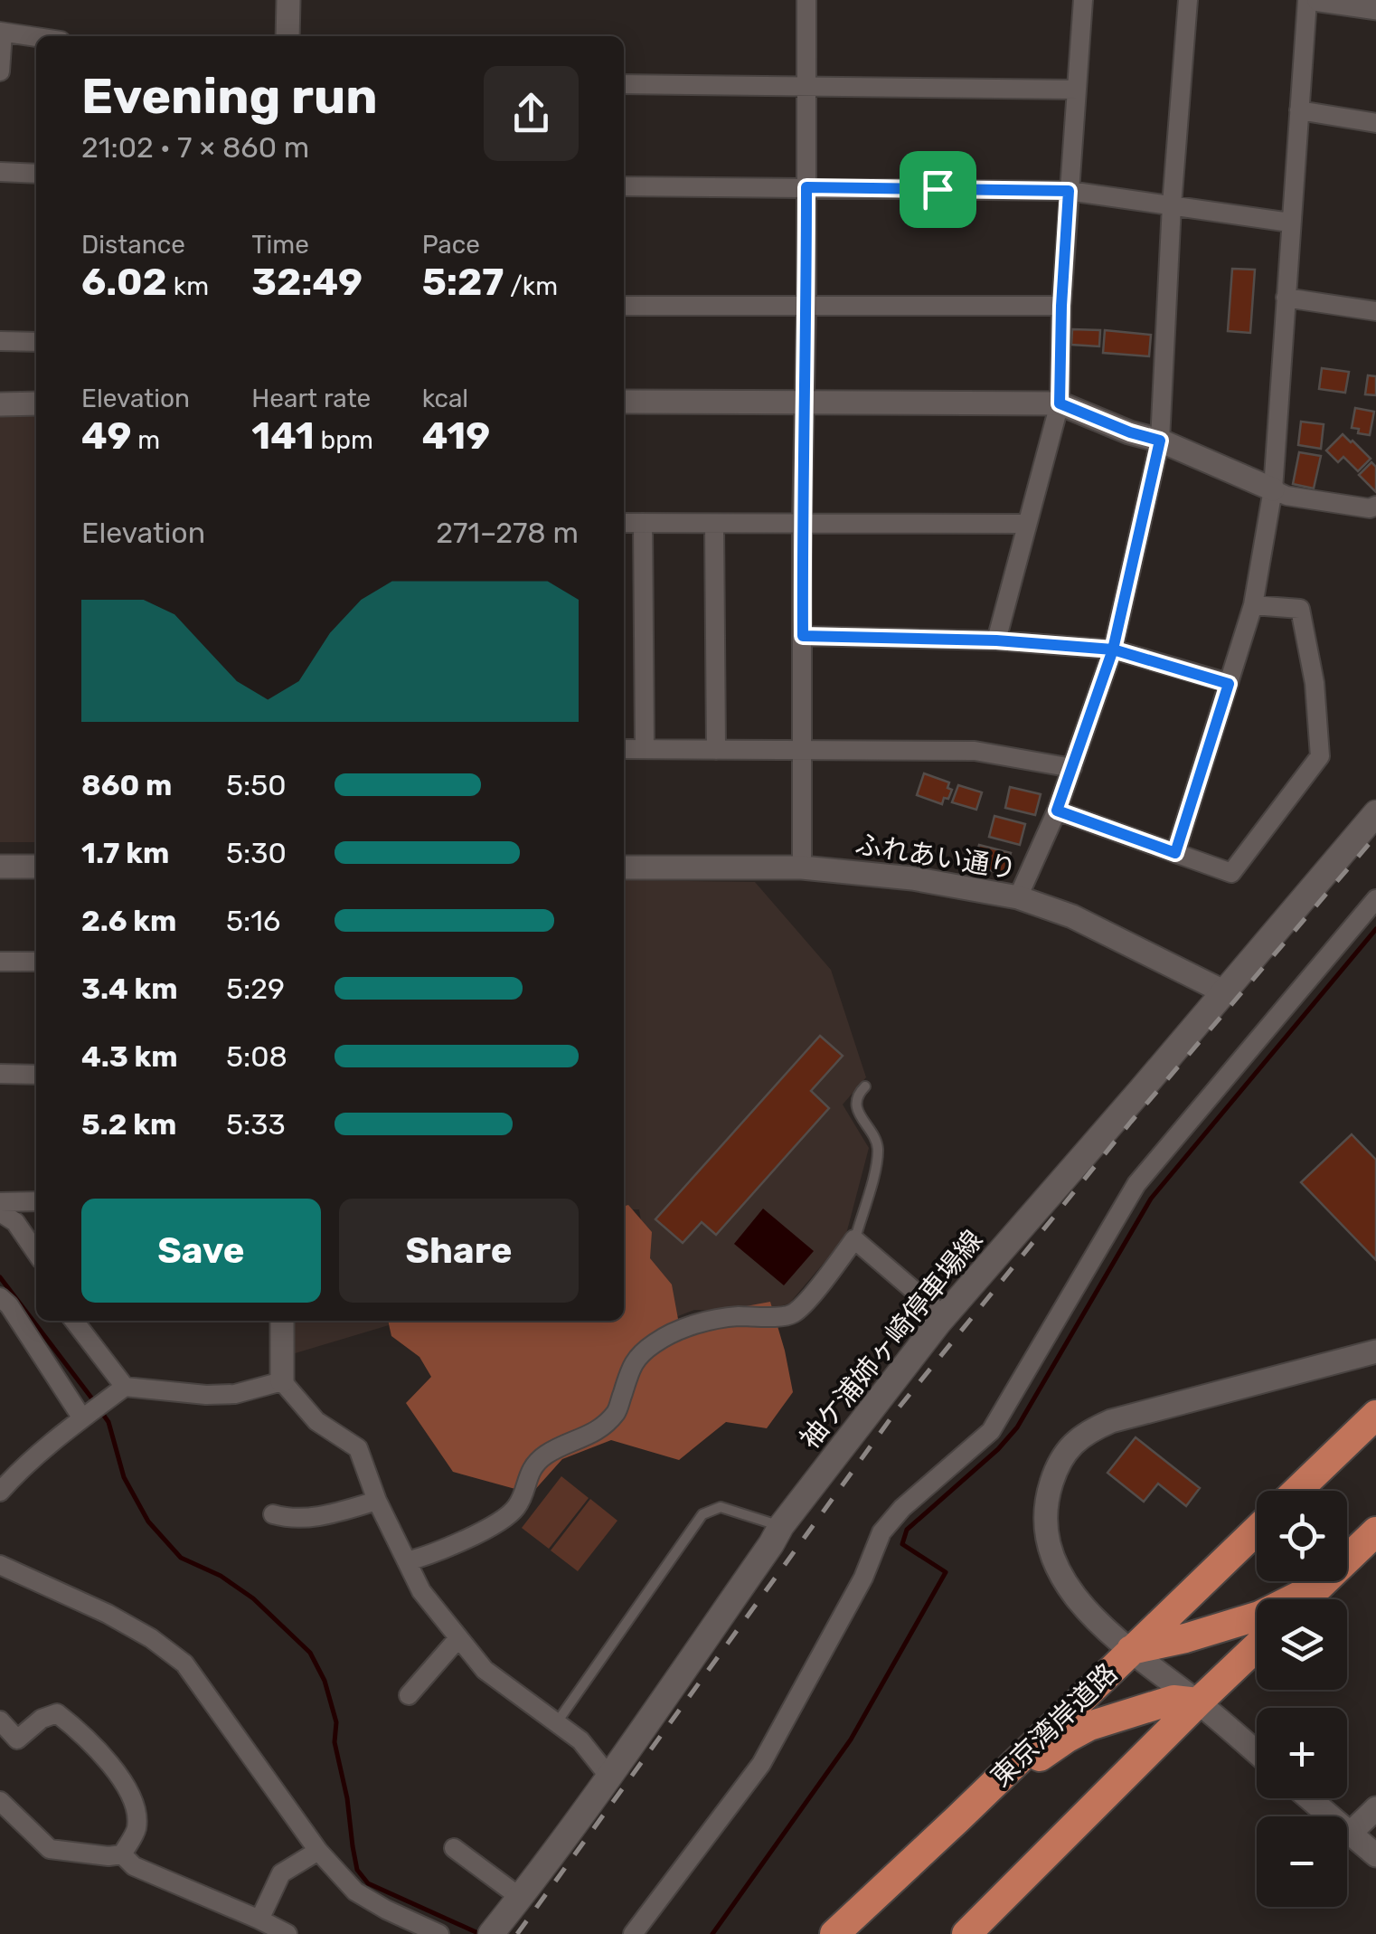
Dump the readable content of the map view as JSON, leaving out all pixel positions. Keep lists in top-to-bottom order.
{
  "streets": {
    "highway": ["東京湾岸道路"],
    "main road": ["袖ケ浦姉ヶ崎停車場線"],
    "street": ["ふれあい通り"]
  },
  "crossings": [
    ["ふれあい通り", "袖ケ浦姉ヶ崎停車場線"]
  ],
  "page": {
    "heading": ["Evening run", "21:02 · 7 × 860 m"],
    "stats": [
      ["Distance", "6.02 km"],
      ["Time", "32:49"],
      ["Pace", "5:27 /km"],
      ["Elevation", "49 m"],
      ["Heart rate", "141 bpm"],
      ["kcal", "419"]
    ],
    "chart": ["Elevation", "271–278 m"],
    "list": [
      {
        "name": "860 m",
        "note": "5:50"
      },
      {
        "name": "1.7 km",
        "note": "5:30"
      },
      {
        "name": "2.6 km",
        "note": "5:16"
      },
      {
        "name": "3.4 km",
        "note": "5:29"
      },
      {
        "name": "4.3 km",
        "note": "5:08"
      },
      {
        "name": "5.2 km",
        "note": "5:33"
      }
    ],
    "buttons": ["Save", "Share"],
    "map_buttons": ["+", "−"]
  }
}
